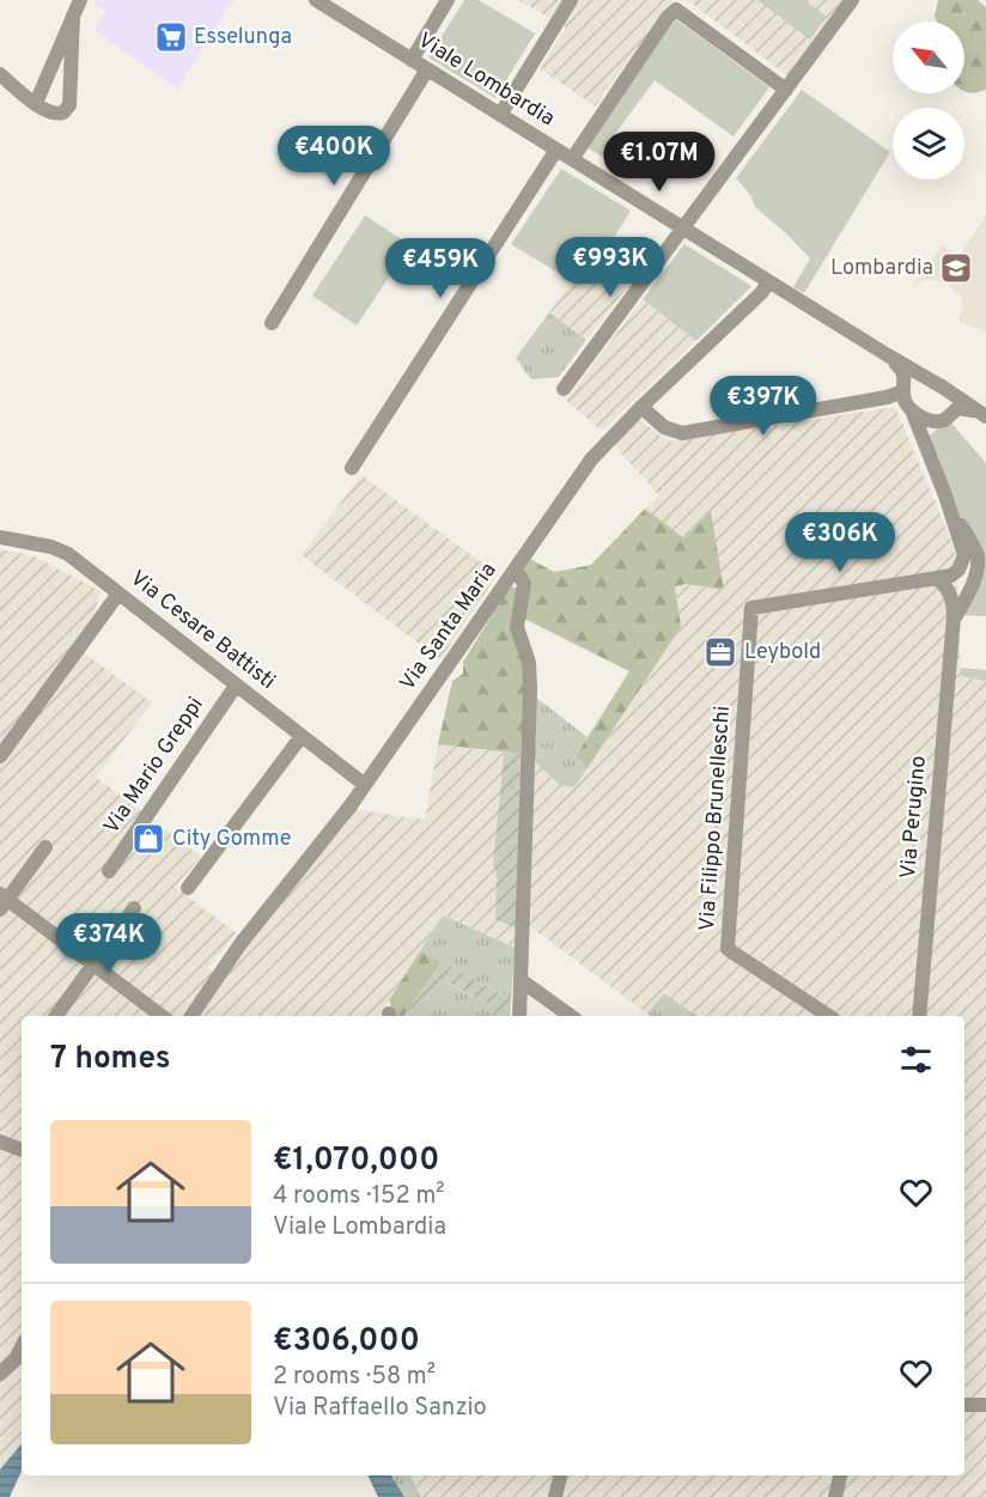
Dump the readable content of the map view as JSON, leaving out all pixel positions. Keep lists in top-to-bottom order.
{
  "streets": {
    "street": [
      "Viale Lombardia",
      "Via Santa Maria",
      "Via Cesare Battisti",
      "Via Mario Greppi",
      "Via Perugino",
      "Via Filippo Brunelleschi"
    ]
  },
  "crossings": [
    ["Viale Lombardia", "Via Santa Maria"],
    ["Viale Lombardia", "Via Perugino"],
    ["Via Santa Maria", "Via Cesare Battisti"],
    ["Via Cesare Battisti", "Via Mario Greppi"],
    ["Via Perugino", "Via Filippo Brunelleschi"]
  ],
  "places": {
    "supermarket": ["Esselunga"],
    "school or university": ["Lombardia"],
    "office": ["Leybold"],
    "shop": ["City Gomme"]
  },
  "north": "top left",
  "page": {
    "price": [
      "€400K",
      "€1.07M",
      "€993K",
      "€459K",
      "€397K",
      "€306K",
      "€374K"
    ],
    "heading": "7 homes",
    "list": [
      {
        "name": "€1,070,000",
        "note": "4 rooms · 152 m² · Viale Lombardia"
      },
      {
        "name": "€306,000",
        "note": "2 rooms · 58 m² · Via Raffaello Sanzio"
      }
    ]
  }
}
